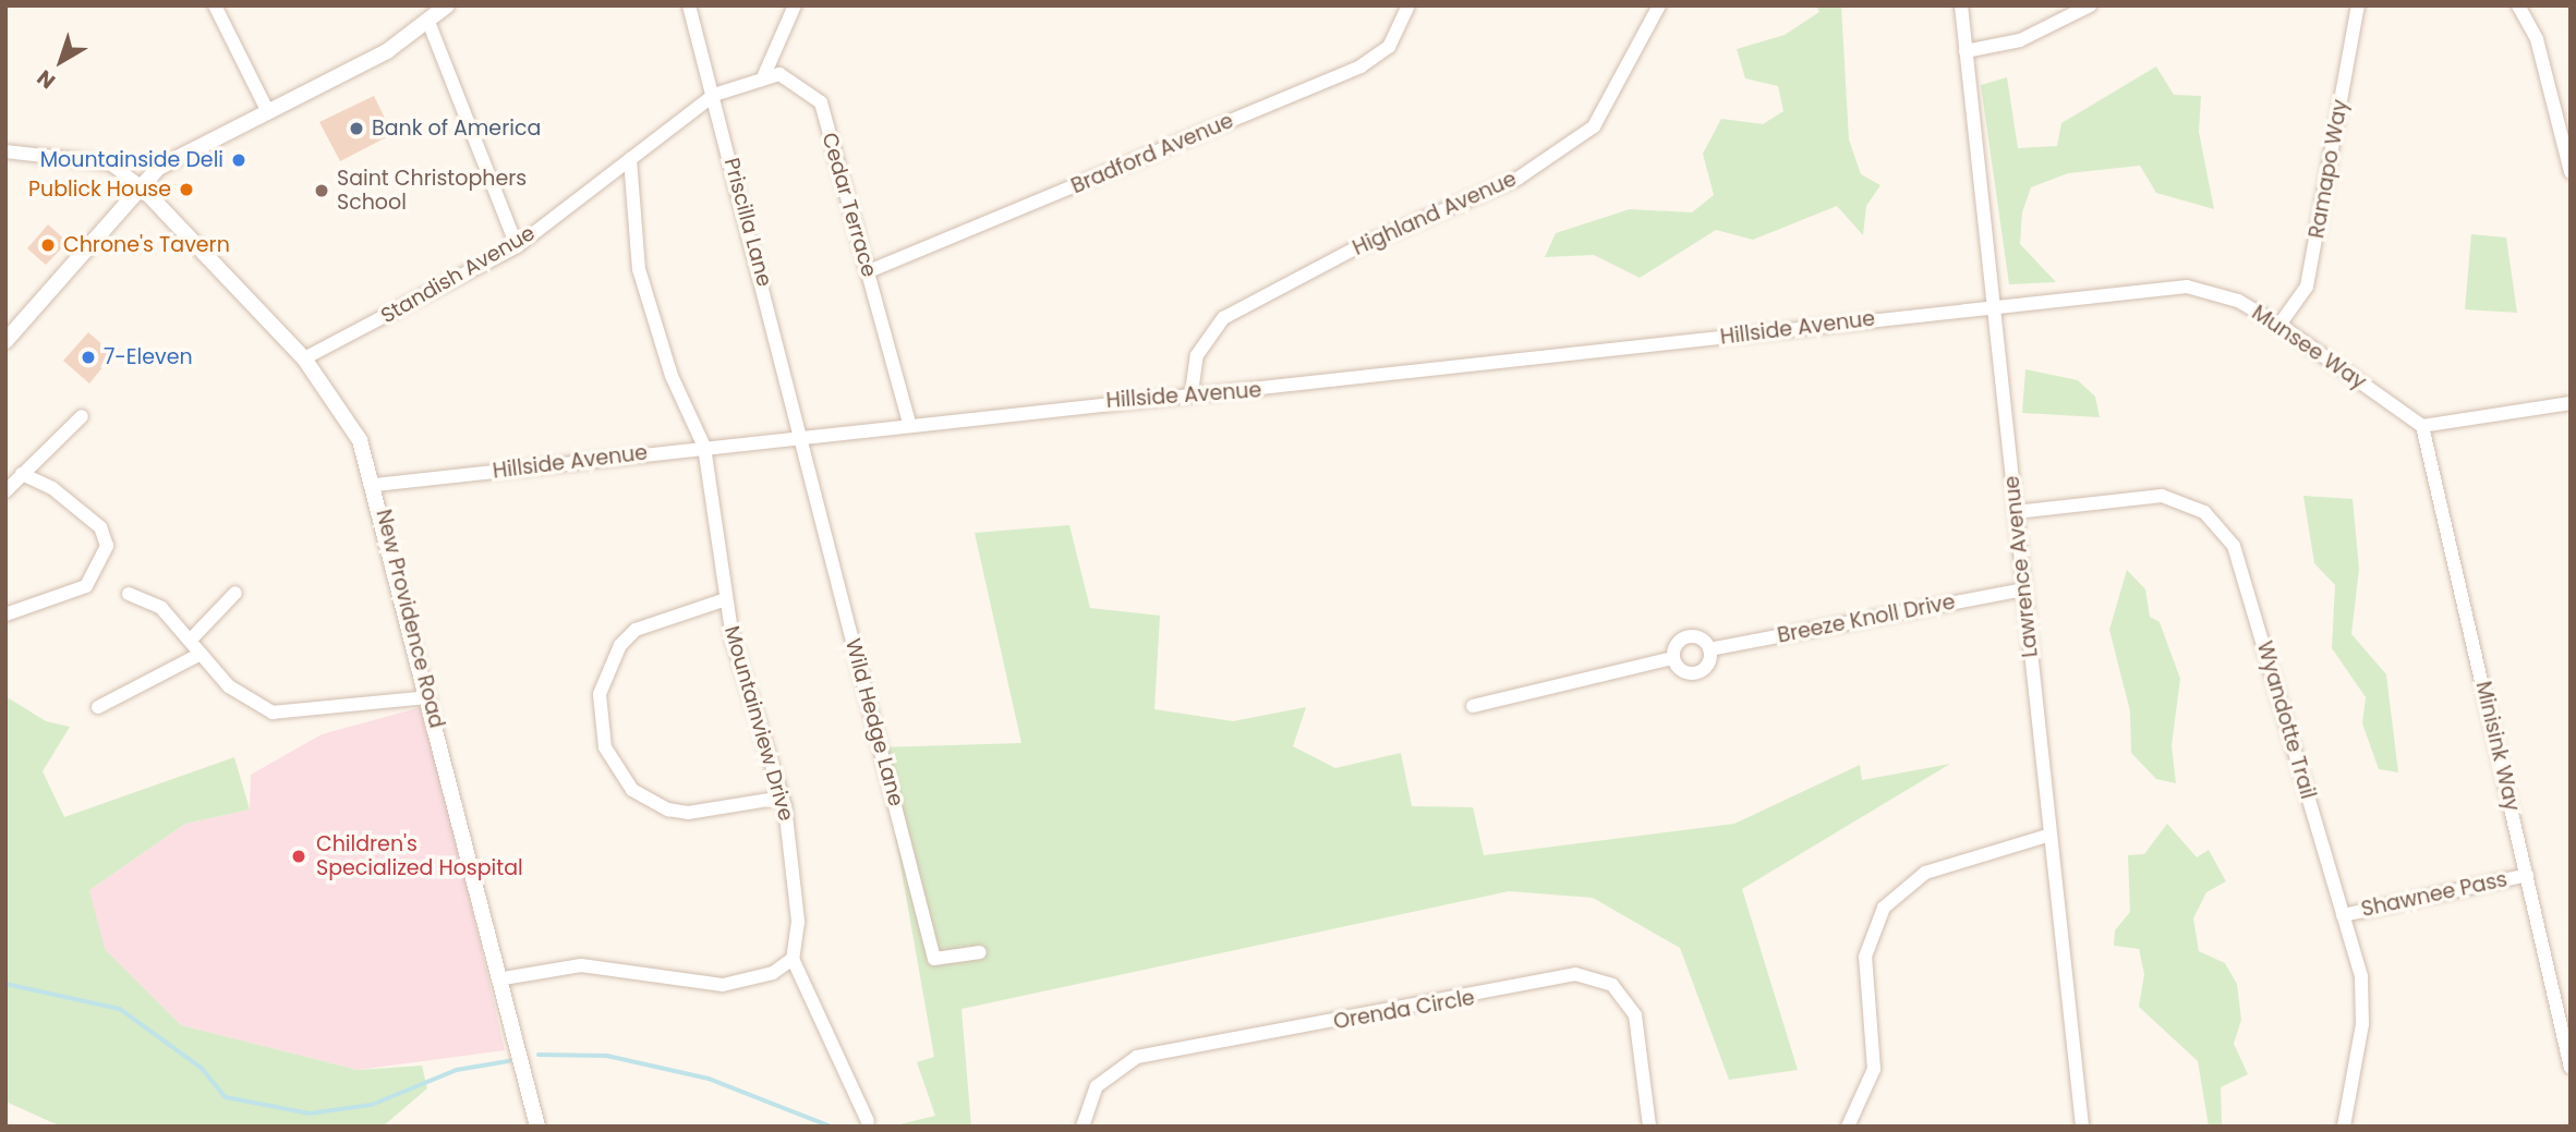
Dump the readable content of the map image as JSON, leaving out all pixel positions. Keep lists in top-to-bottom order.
{
  "streets": {
    "street": [
      "Bradford Avenue",
      "Ramapo Way",
      "Cedar Terrace",
      "Highland Avenue",
      "Priscilla Lane",
      "Standish Avenue",
      "Hillside Avenue",
      "Munsee Way",
      "Lawrence Avenue",
      "New Providence Road",
      "Breeze Knoll Drive",
      "Wyandotte Trail",
      "Wild Hedge Lane",
      "Mountainview Drive",
      "Minisink Way",
      "Shawnee Pass",
      "Orenda Circle"
    ]
  },
  "crossings": [
    ["Bradford Avenue", "Cedar Terrace"],
    ["Ramapo Way", "Munsee Way"],
    ["Cedar Terrace", "Hillside Avenue"],
    ["Highland Avenue", "Hillside Avenue"],
    ["Priscilla Lane", "Standish Avenue"],
    ["Priscilla Lane", "Hillside Avenue"],
    ["Priscilla Lane", "Wild Hedge Lane"],
    ["Standish Avenue", "New Providence Road"],
    ["Standish Avenue", "Mountainview Drive"],
    ["Hillside Avenue", "Munsee Way"],
    ["Hillside Avenue", "Lawrence Avenue"],
    ["Hillside Avenue", "New Providence Road"],
    ["Hillside Avenue", "Wild Hedge Lane"],
    ["Hillside Avenue", "Mountainview Drive"],
    ["Munsee Way", "Lawrence Avenue"],
    ["Munsee Way", "Minisink Way"],
    ["Lawrence Avenue", "Breeze Knoll Drive"],
    ["Lawrence Avenue", "Wyandotte Trail"],
    ["Wyandotte Trail", "Shawnee Pass"],
    ["Minisink Way", "Shawnee Pass"]
  ],
  "places": [
    "Bank of America",
    "Mountainside Deli",
    "Publick House",
    "Saint Christophers School",
    "Chrone's Tavern",
    "7-Eleven",
    "Children's Specialized Hospital"
  ],
  "north": "bottom left"
}
